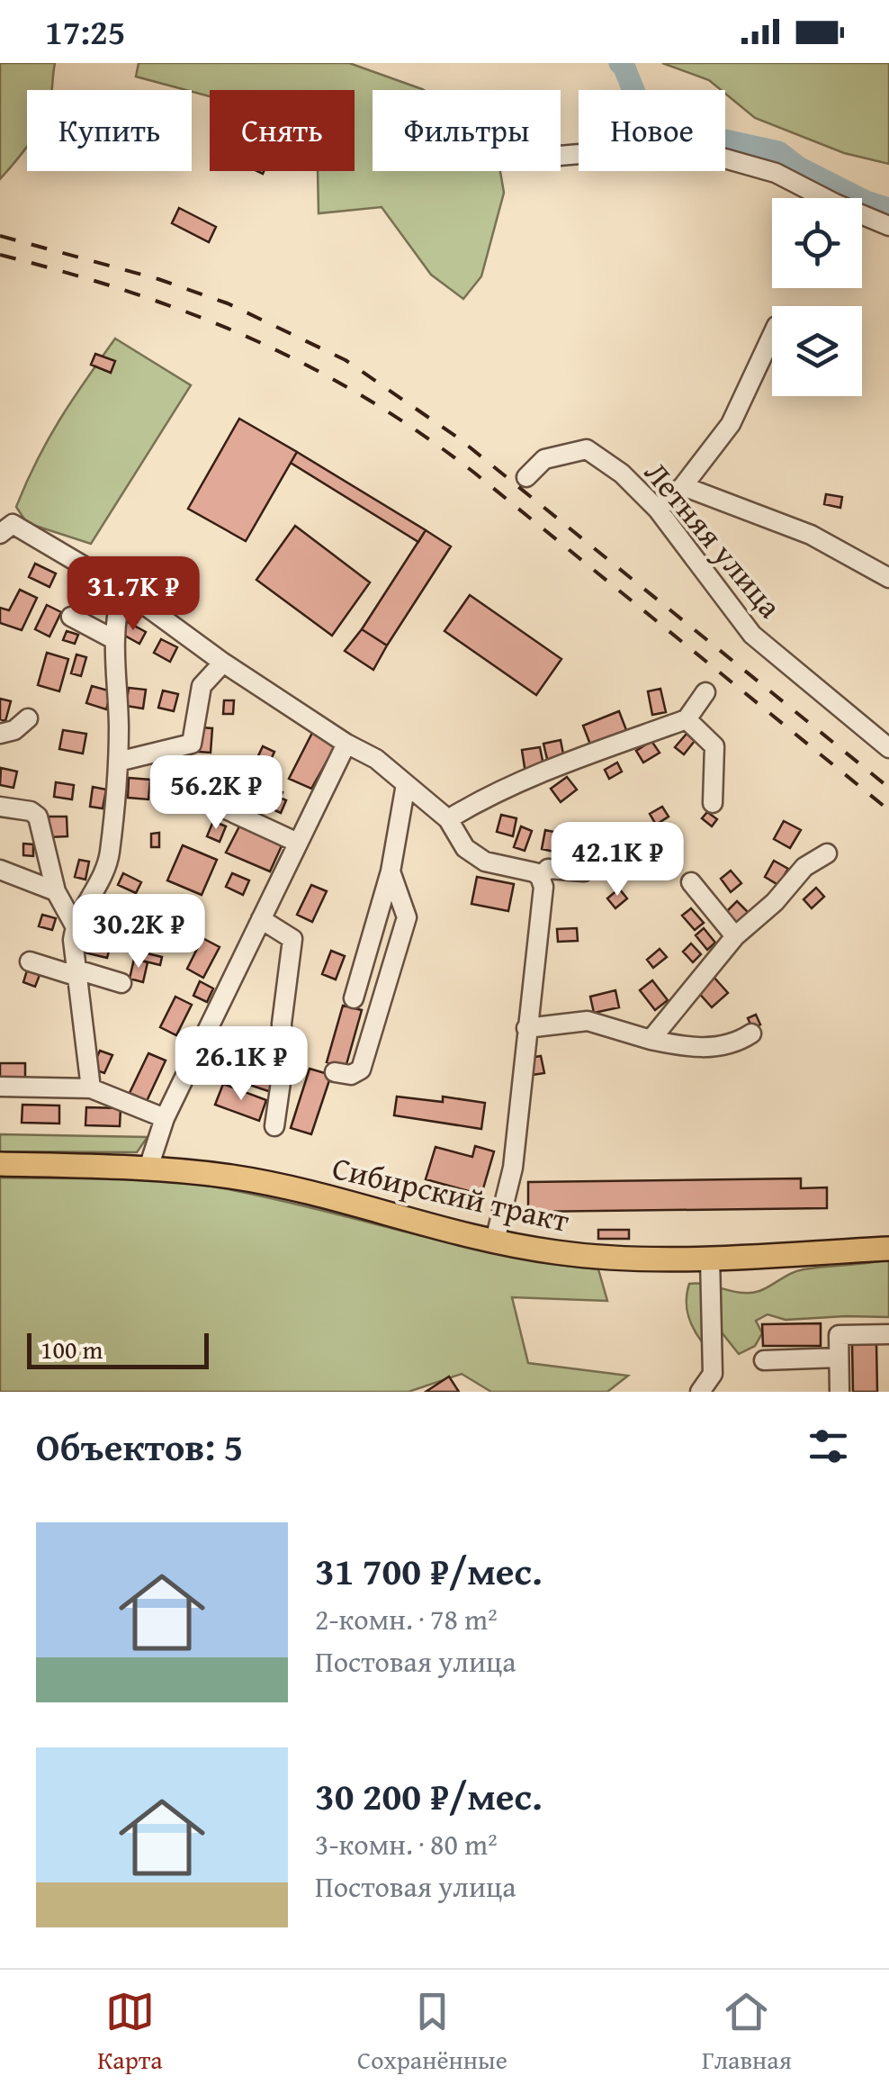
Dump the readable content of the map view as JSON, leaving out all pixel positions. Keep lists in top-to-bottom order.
{
  "streets": {
    "main road": ["Сибирский тракт"],
    "street": ["Летняя улица"]
  },
  "scale_bar": "100 m",
  "page": {
    "status": "17:25",
    "chip": [
      "Купить",
      "Снять",
      "Фильтры",
      "Новое"
    ],
    "price": [
      "31.7K ₽",
      "56.2K ₽",
      "42.1K ₽",
      "30.2K ₽",
      "26.1K ₽"
    ],
    "scale": "100 m",
    "heading": "Объектов: 5",
    "list": [
      {
        "name": "31 700 ₽/мес.",
        "note": "2-комн. · 78 m² · Постовая улица"
      },
      {
        "name": "30 200 ₽/мес.",
        "note": "3-комн. · 80 m² · Постовая улица"
      }
    ],
    "tabs": ["Карта", "Сохранённые", "Главная"]
  }
}
